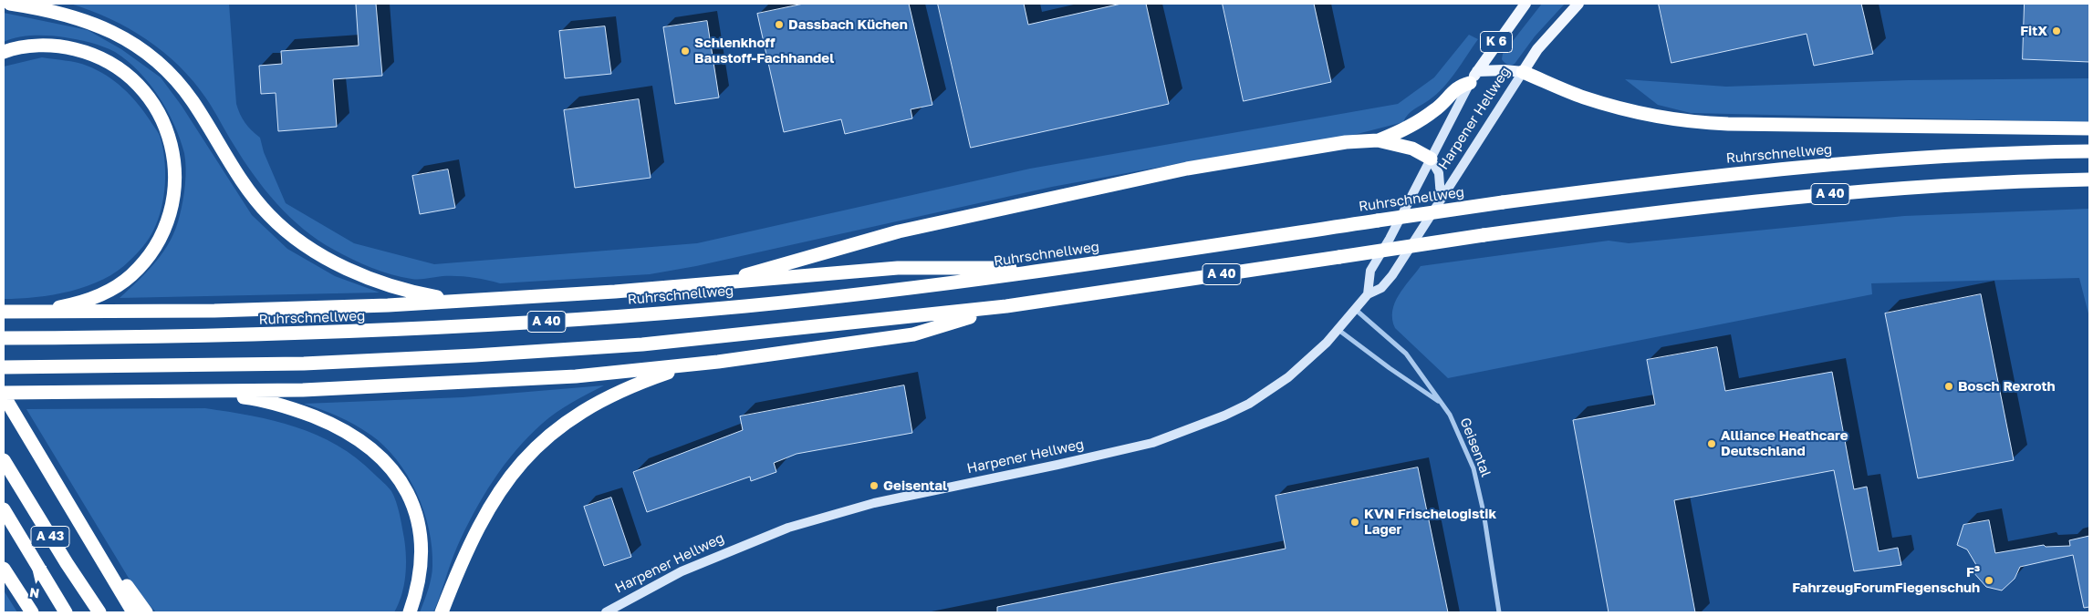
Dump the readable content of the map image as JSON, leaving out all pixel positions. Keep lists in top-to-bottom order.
{
  "streets": {
    "highway": ["Ruhrschnellweg", "A 40", "A 43"],
    "main road": ["K 6", "Harpener Hellweg"],
    "street": ["Geisental"]
  },
  "crossings": [
    ["Harpener Hellweg", "Geisental"]
  ],
  "places": [
    "Dassbach Küchen",
    "FitX",
    "Schlenkhoff Baustoff-Fachhandel",
    "Bosch Rexroth",
    "Alliance Heathcare Deutschland",
    "Geisental",
    "KVN Frischelogistik Lager",
    "F³ FahrzeugForumFiegenschuh"
  ],
  "north": "bottom"
}
